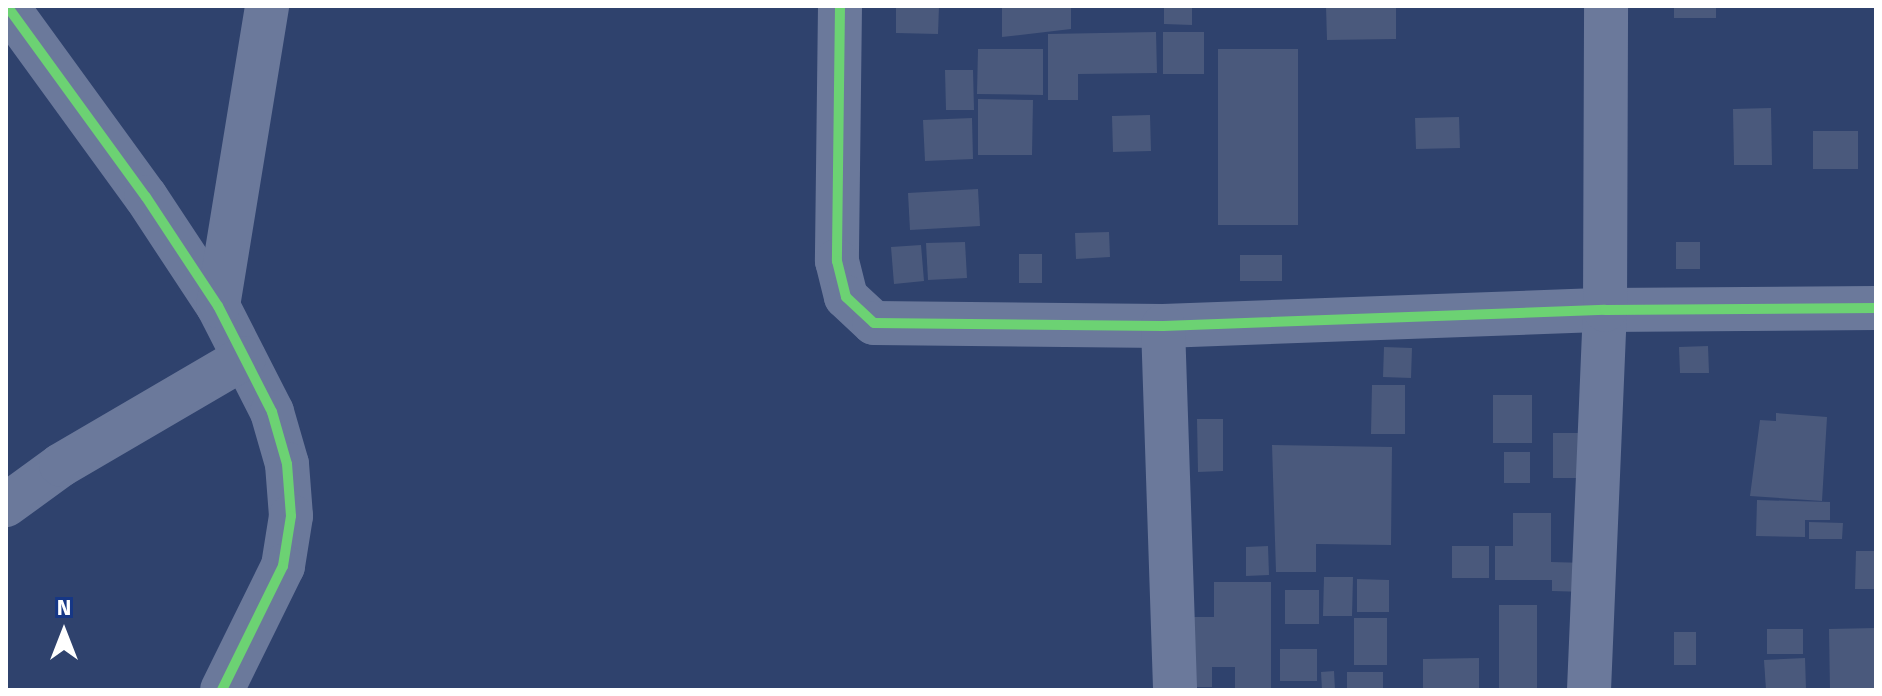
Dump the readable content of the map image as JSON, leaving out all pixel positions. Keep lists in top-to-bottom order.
{
  "north": "top"
}
